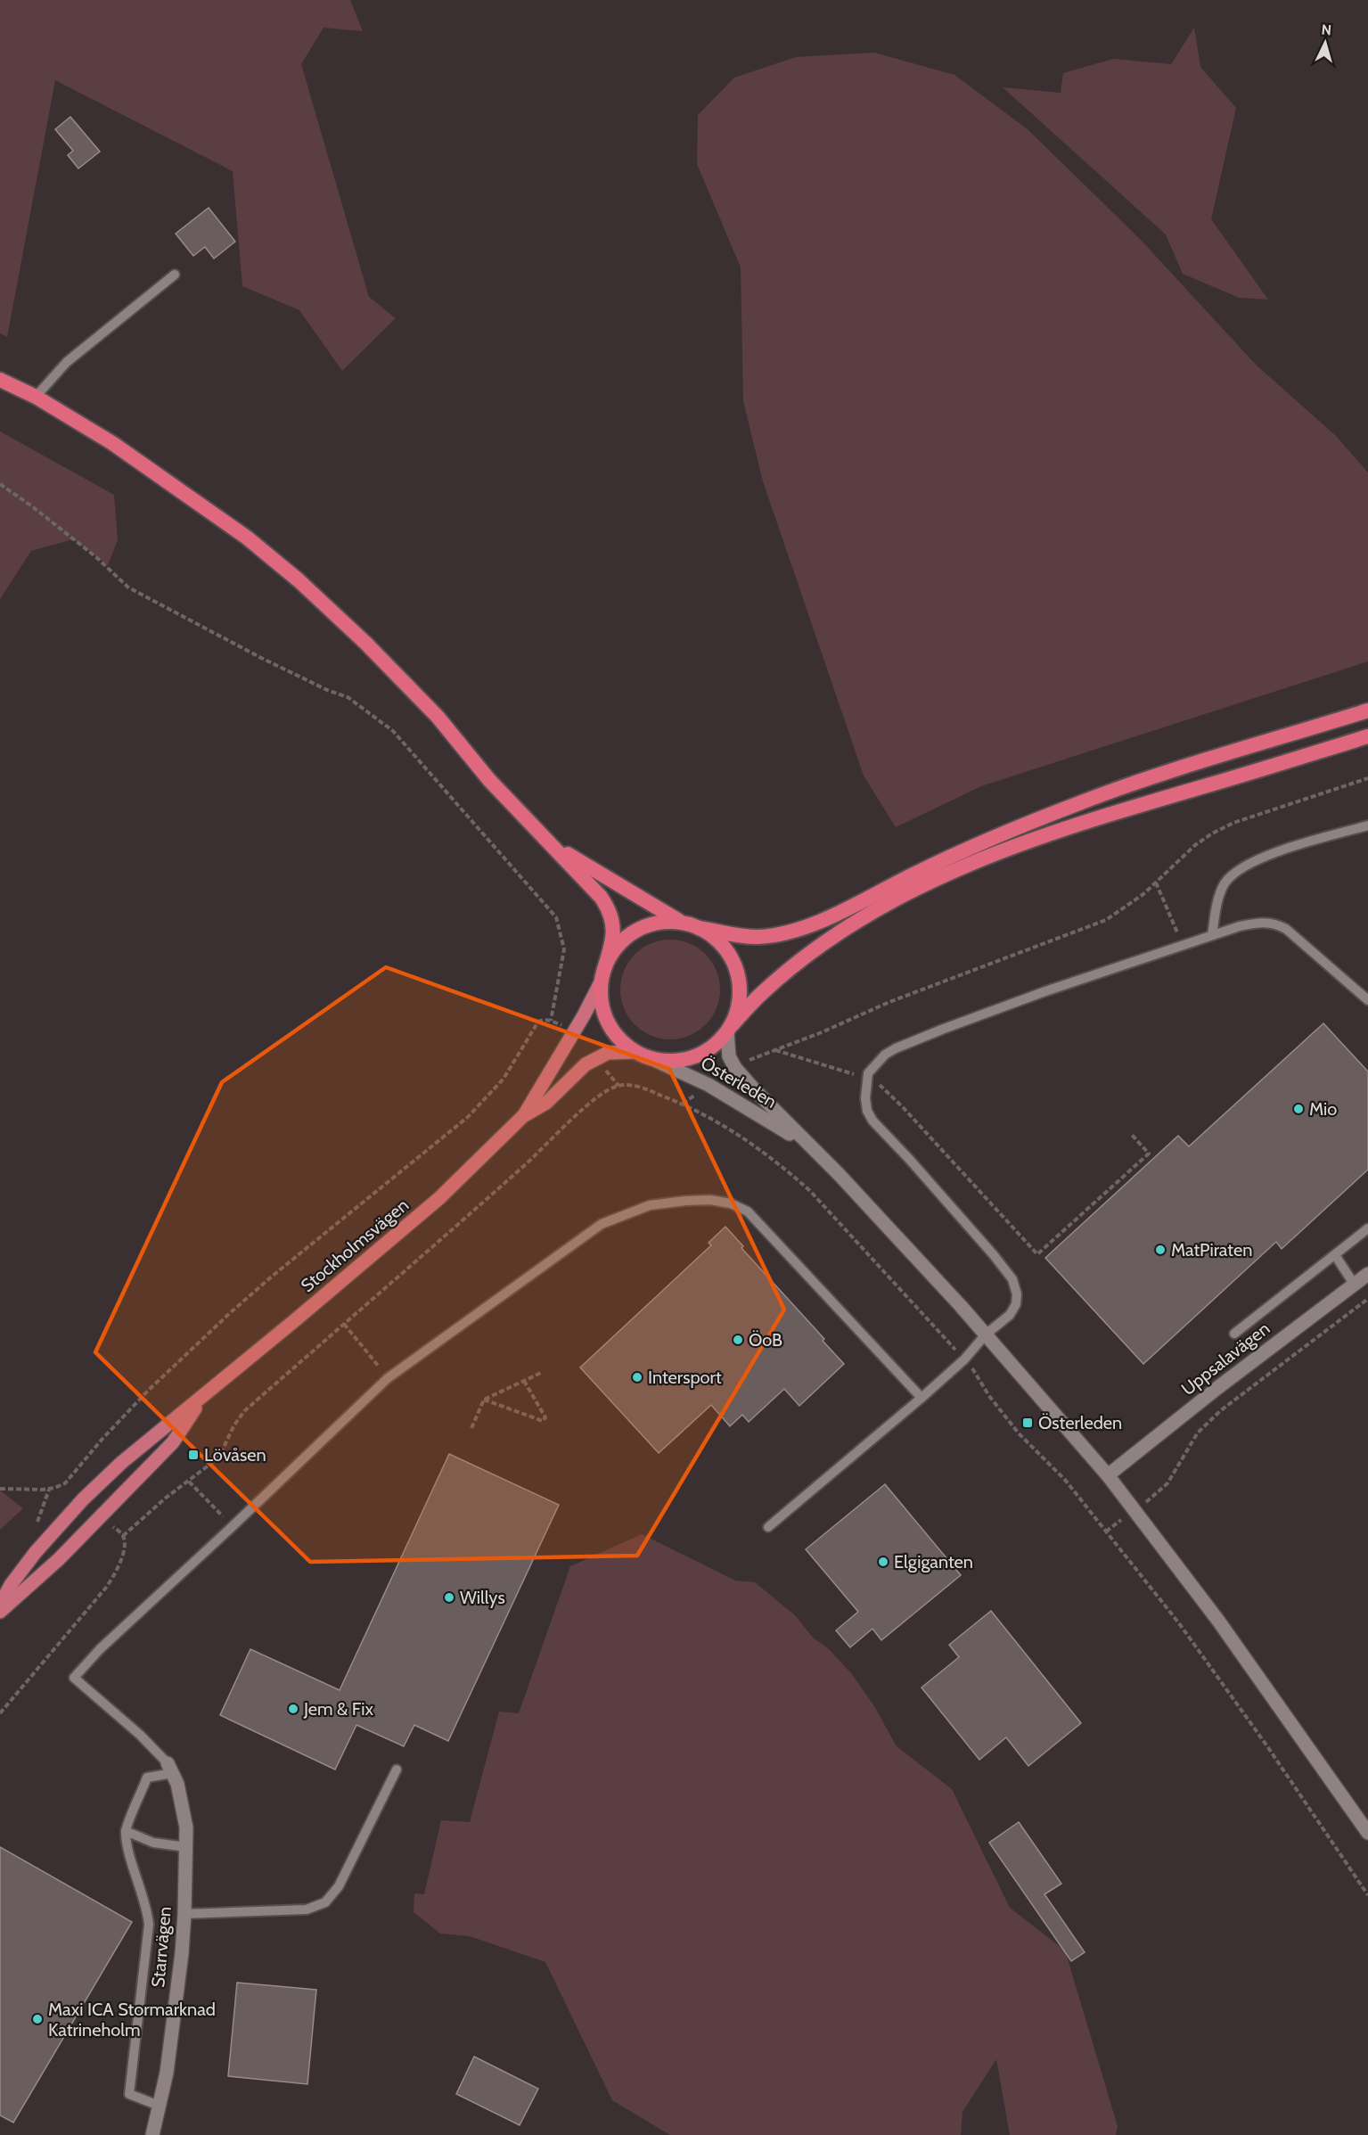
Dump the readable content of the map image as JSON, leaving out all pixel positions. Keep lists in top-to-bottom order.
{
  "streets": {
    "main road": ["Stockholmsvägen"],
    "street": ["Österleden", "Uppsalavägen", "Starrvägen"]
  },
  "crossings": [
    ["Österleden", "Stockholmsvägen"],
    ["Österleden", "Uppsalavägen"]
  ],
  "places": {
    "other": [
      "Mio",
      "MatPiraten",
      "ÖoB",
      "Intersport",
      "Elgiganten",
      "Willys",
      "Jem & Fix",
      "Maxi ICA Stormarknad Katrineholm"
    ],
    "transit": ["Österleden", "Lövåsen"]
  },
  "north": "top"
}
